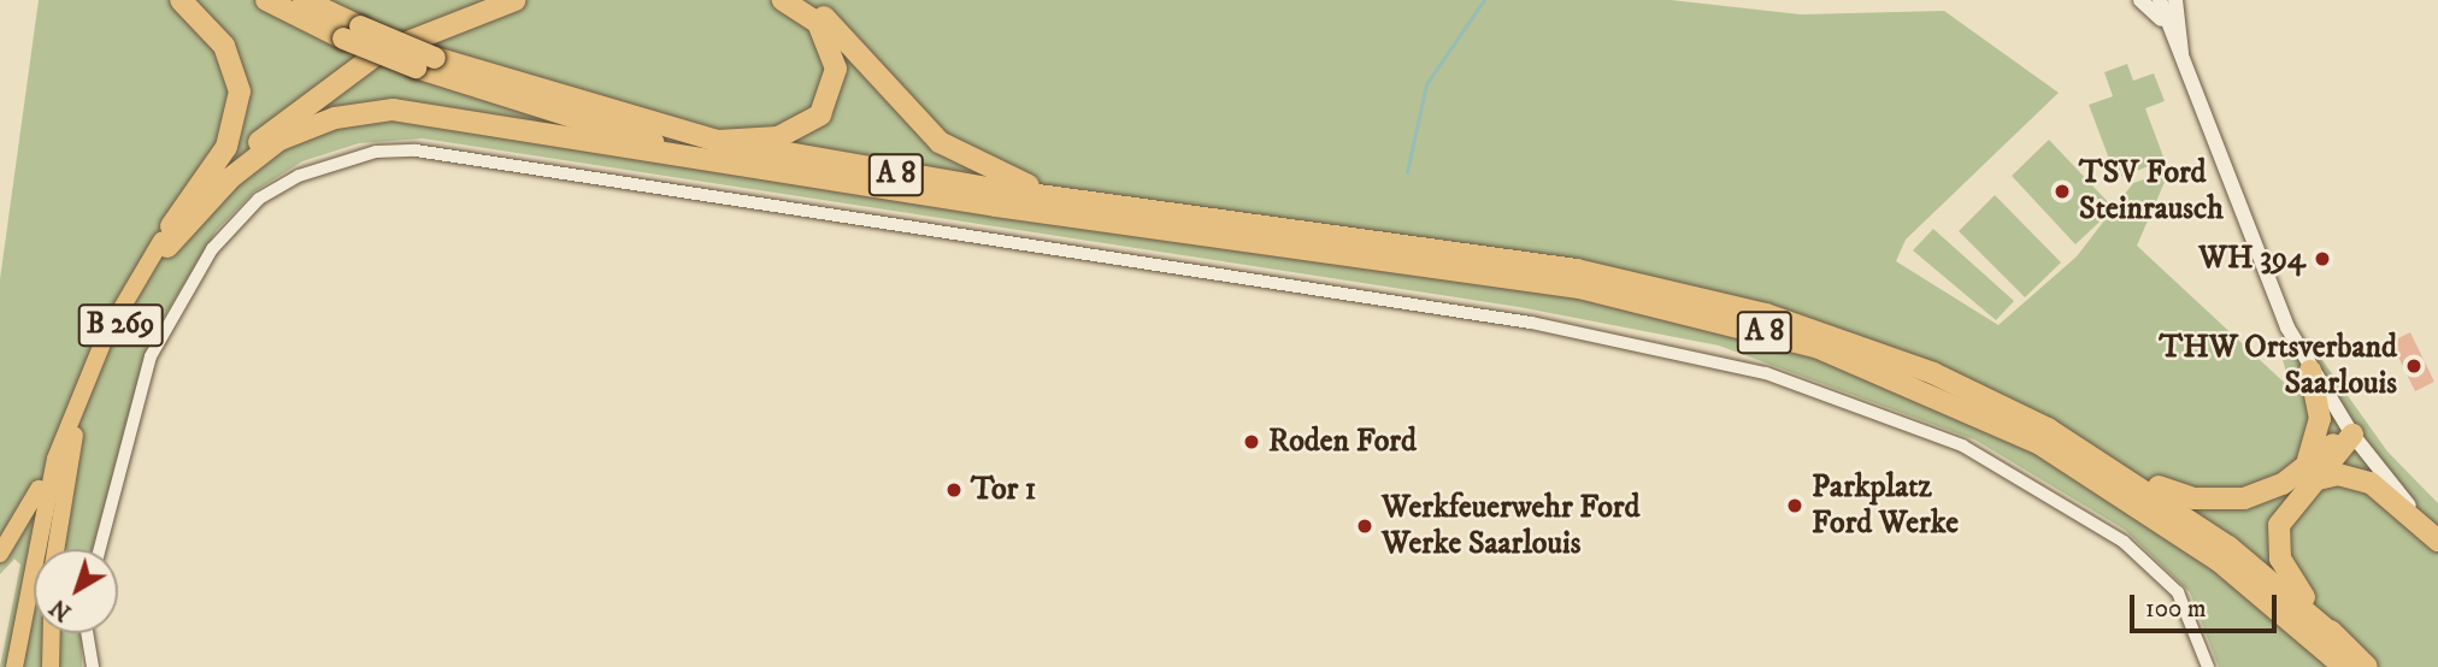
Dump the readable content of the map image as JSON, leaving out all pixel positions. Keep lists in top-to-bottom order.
{
  "streets": {
    "highway": ["A 8"],
    "main road": ["B 269"]
  },
  "places": [
    "TSV Ford Steinrausch",
    "WH 394",
    "THW Ortsverband Saarlouis",
    "Roden Ford",
    "Tor 1",
    "Parkplatz Ford Werke",
    "Werkfeuerwehr Ford Werke Saarlouis"
  ],
  "scale_bar": "100 m",
  "north": "bottom left"
}
